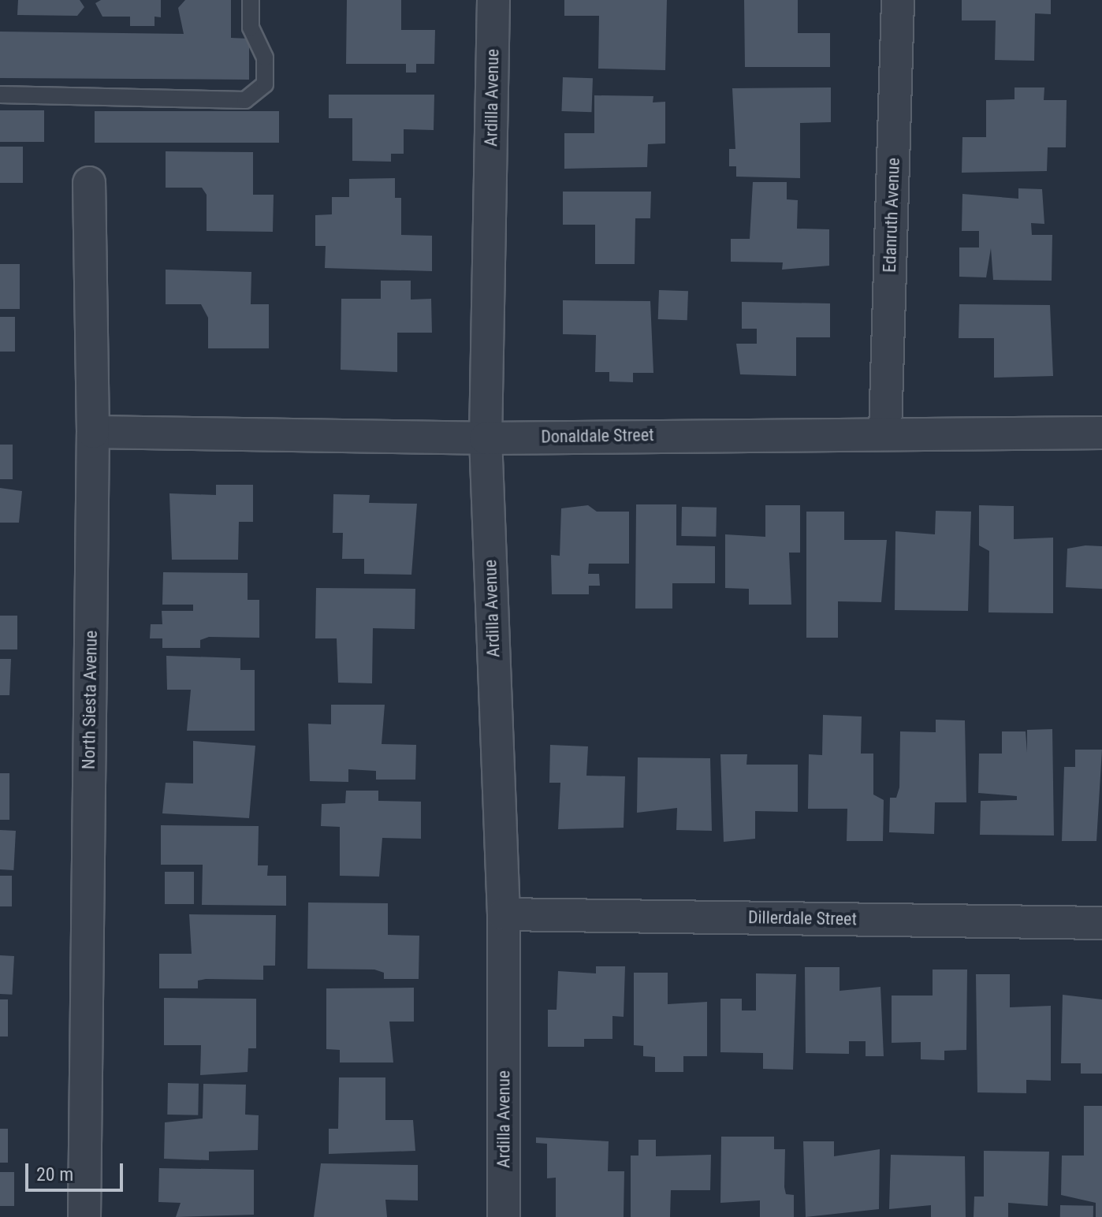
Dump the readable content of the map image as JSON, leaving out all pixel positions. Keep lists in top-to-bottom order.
{
  "streets": {
    "street": [
      "Ardilla Avenue",
      "Edanruth Avenue",
      "Donaldale Street",
      "North Siesta Avenue",
      "Dillerdale Street"
    ]
  },
  "crossings": [
    ["Ardilla Avenue", "Donaldale Street"],
    ["Ardilla Avenue", "Dillerdale Street"],
    ["Edanruth Avenue", "Donaldale Street"],
    ["Donaldale Street", "North Siesta Avenue"]
  ],
  "scale_bar": "20 m"
}
